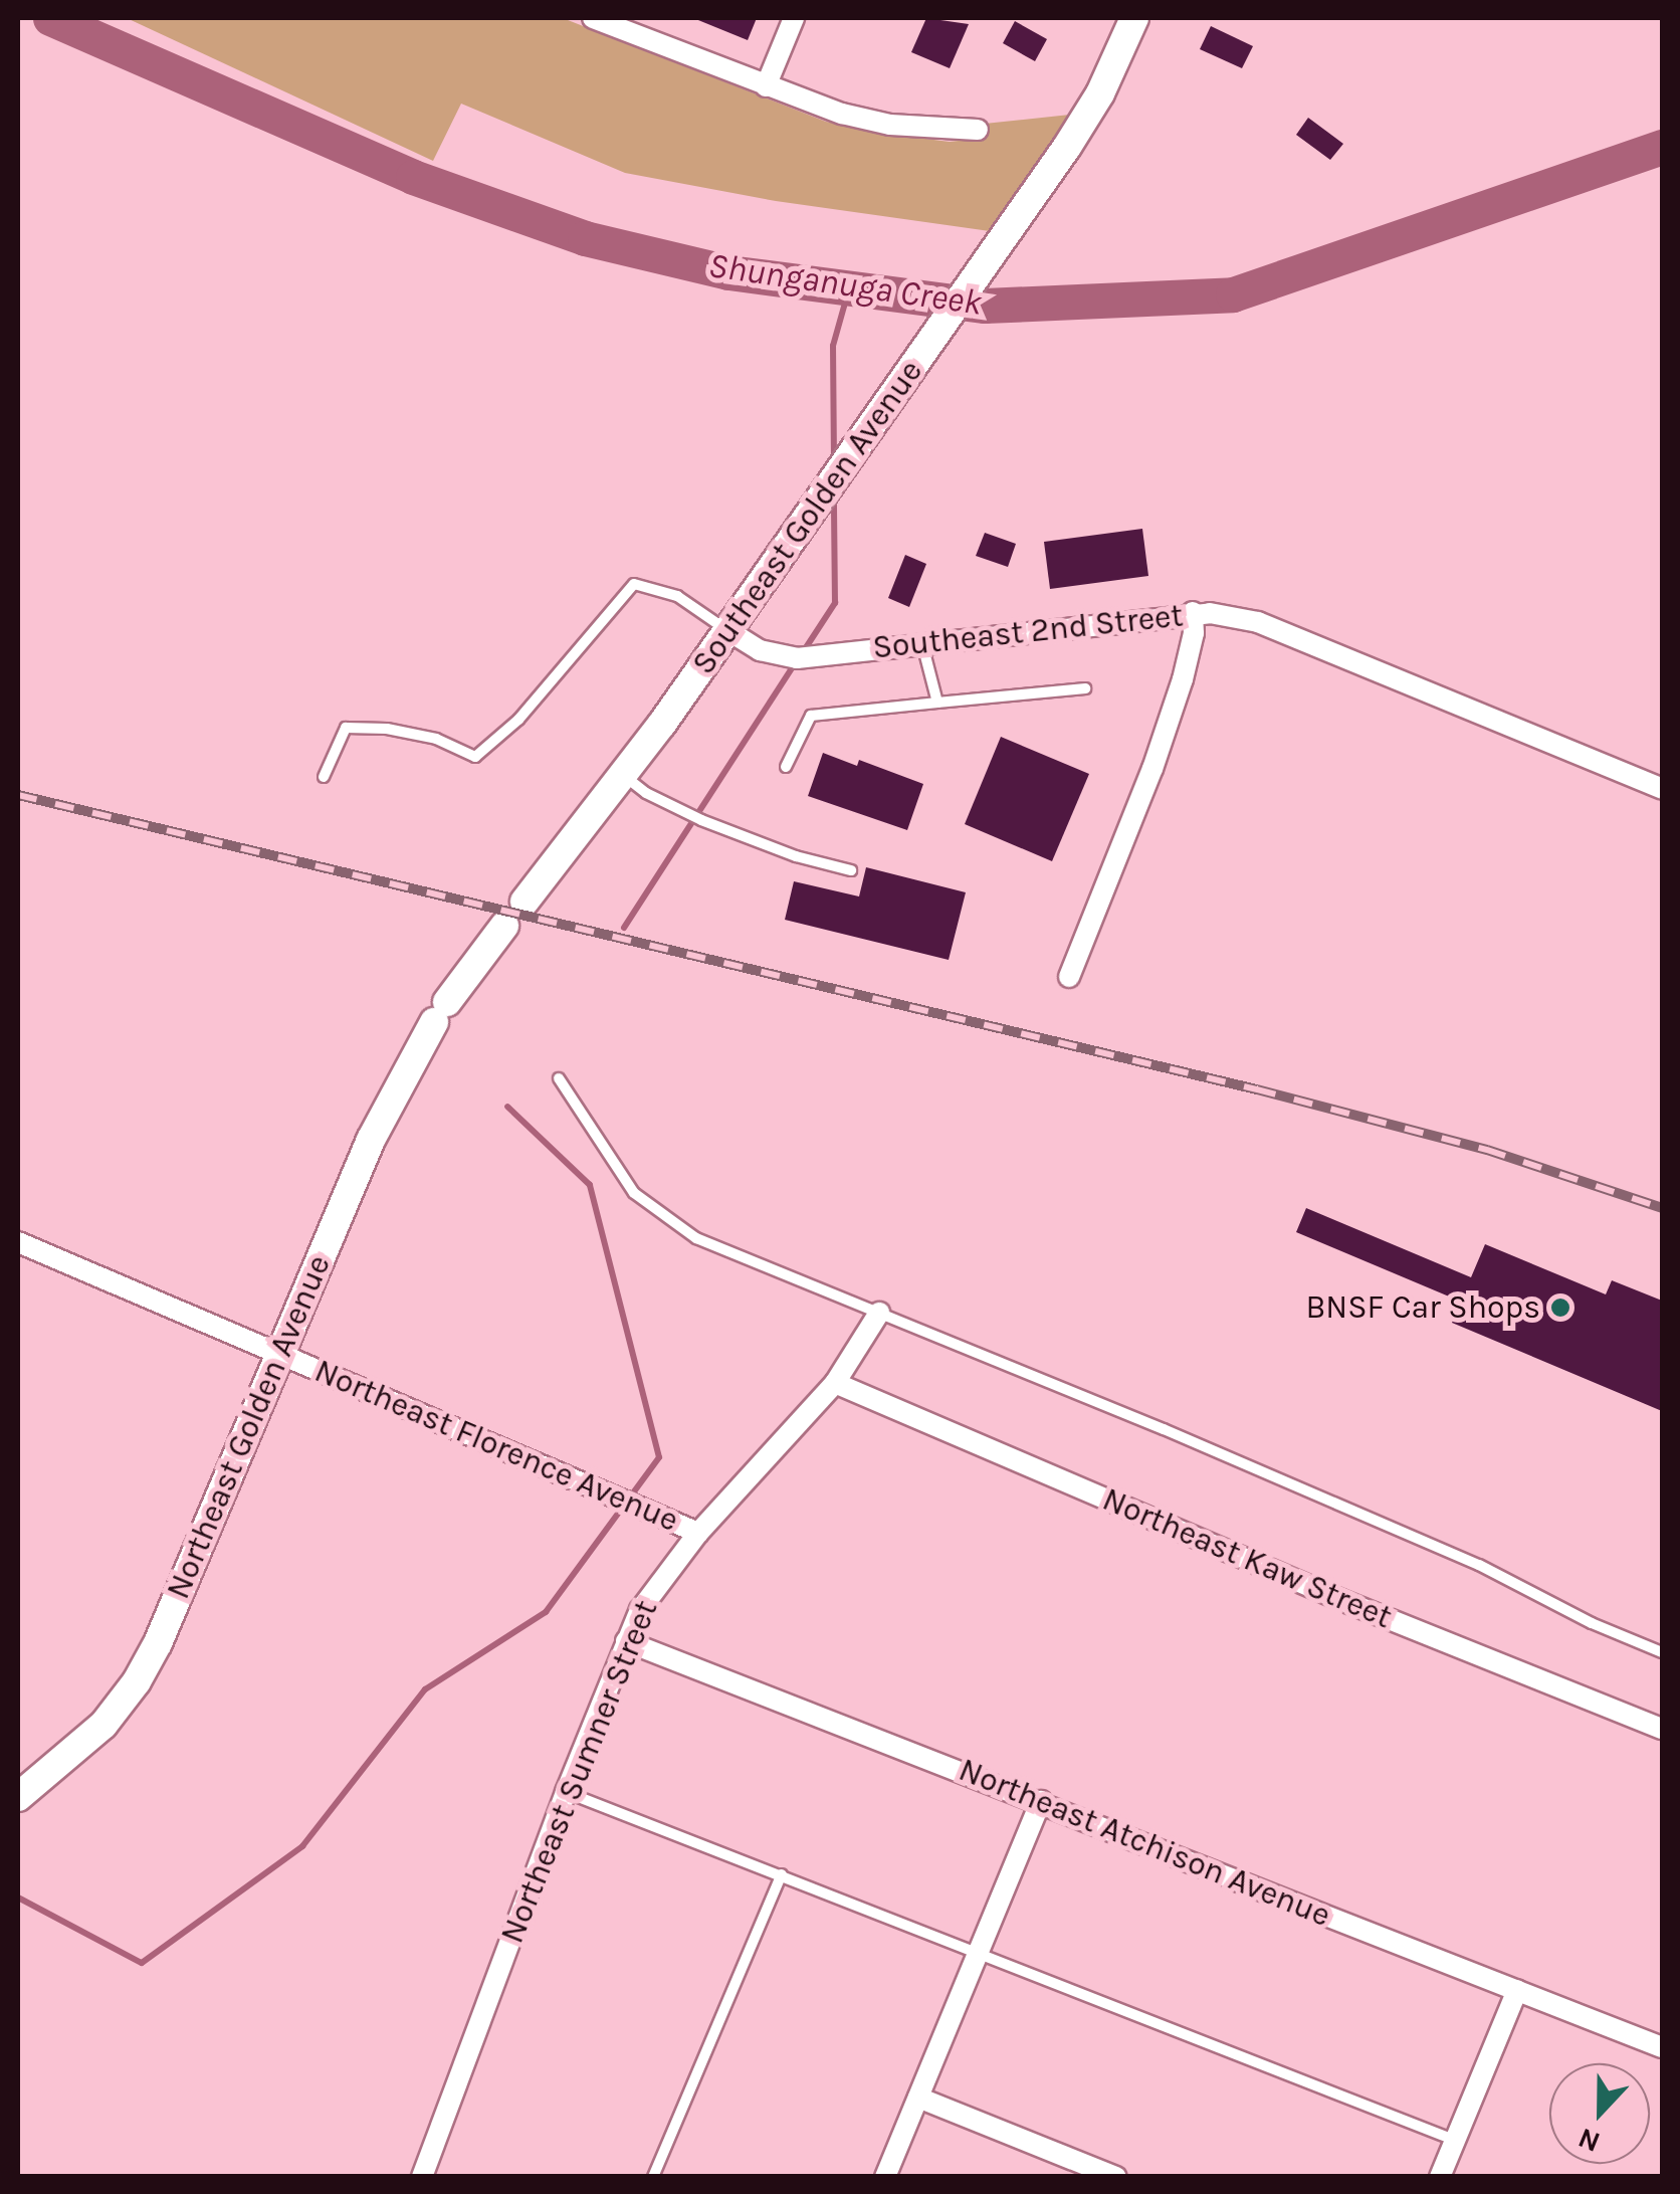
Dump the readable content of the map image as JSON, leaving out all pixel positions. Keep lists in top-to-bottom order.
{
  "streets": {
    "street": [
      "Southeast Golden Avenue",
      "Southeast 2nd Street",
      "Northeast Golden Avenue",
      "Northeast Florence Avenue",
      "Northeast Kaw Street",
      "Northeast Sumner Street",
      "Northeast Atchison Avenue"
    ]
  },
  "crossings": [
    ["Southeast Golden Avenue", "Southeast 2nd Street"],
    ["Northeast Golden Avenue", "Northeast Florence Avenue"],
    ["Northeast Florence Avenue", "Northeast Sumner Street"],
    ["Northeast Kaw Street", "Northeast Sumner Street"],
    ["Northeast Sumner Street", "Northeast Atchison Avenue"]
  ],
  "water": ["Shunganuga Creek"],
  "places": ["BNSF Car Shops"],
  "north": "bottom"
}
